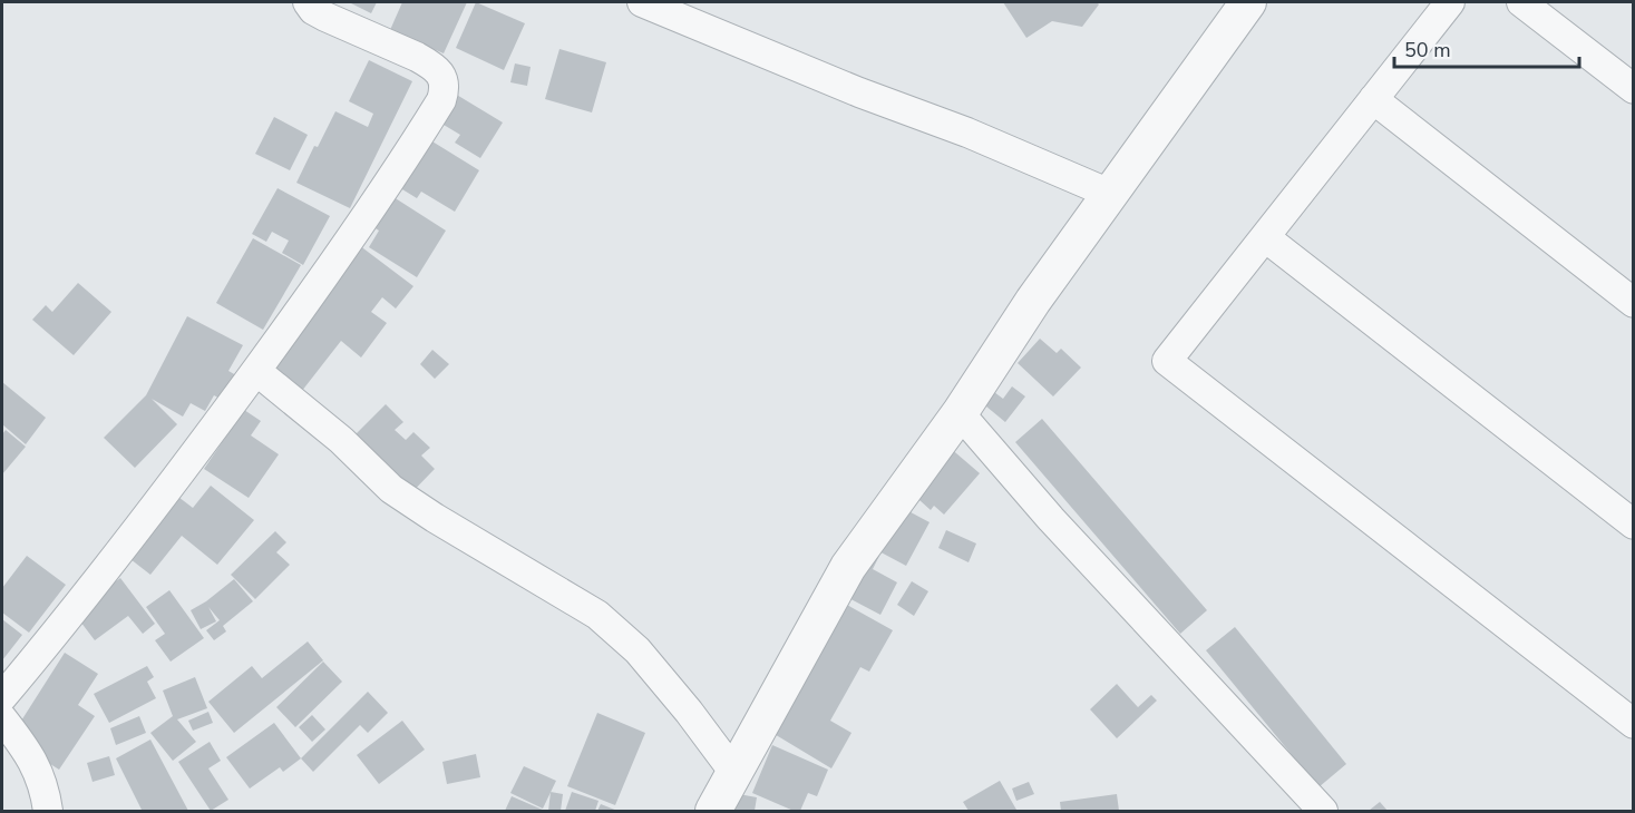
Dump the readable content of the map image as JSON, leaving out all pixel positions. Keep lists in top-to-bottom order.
{
  "scale_bar": "50 m"
}
